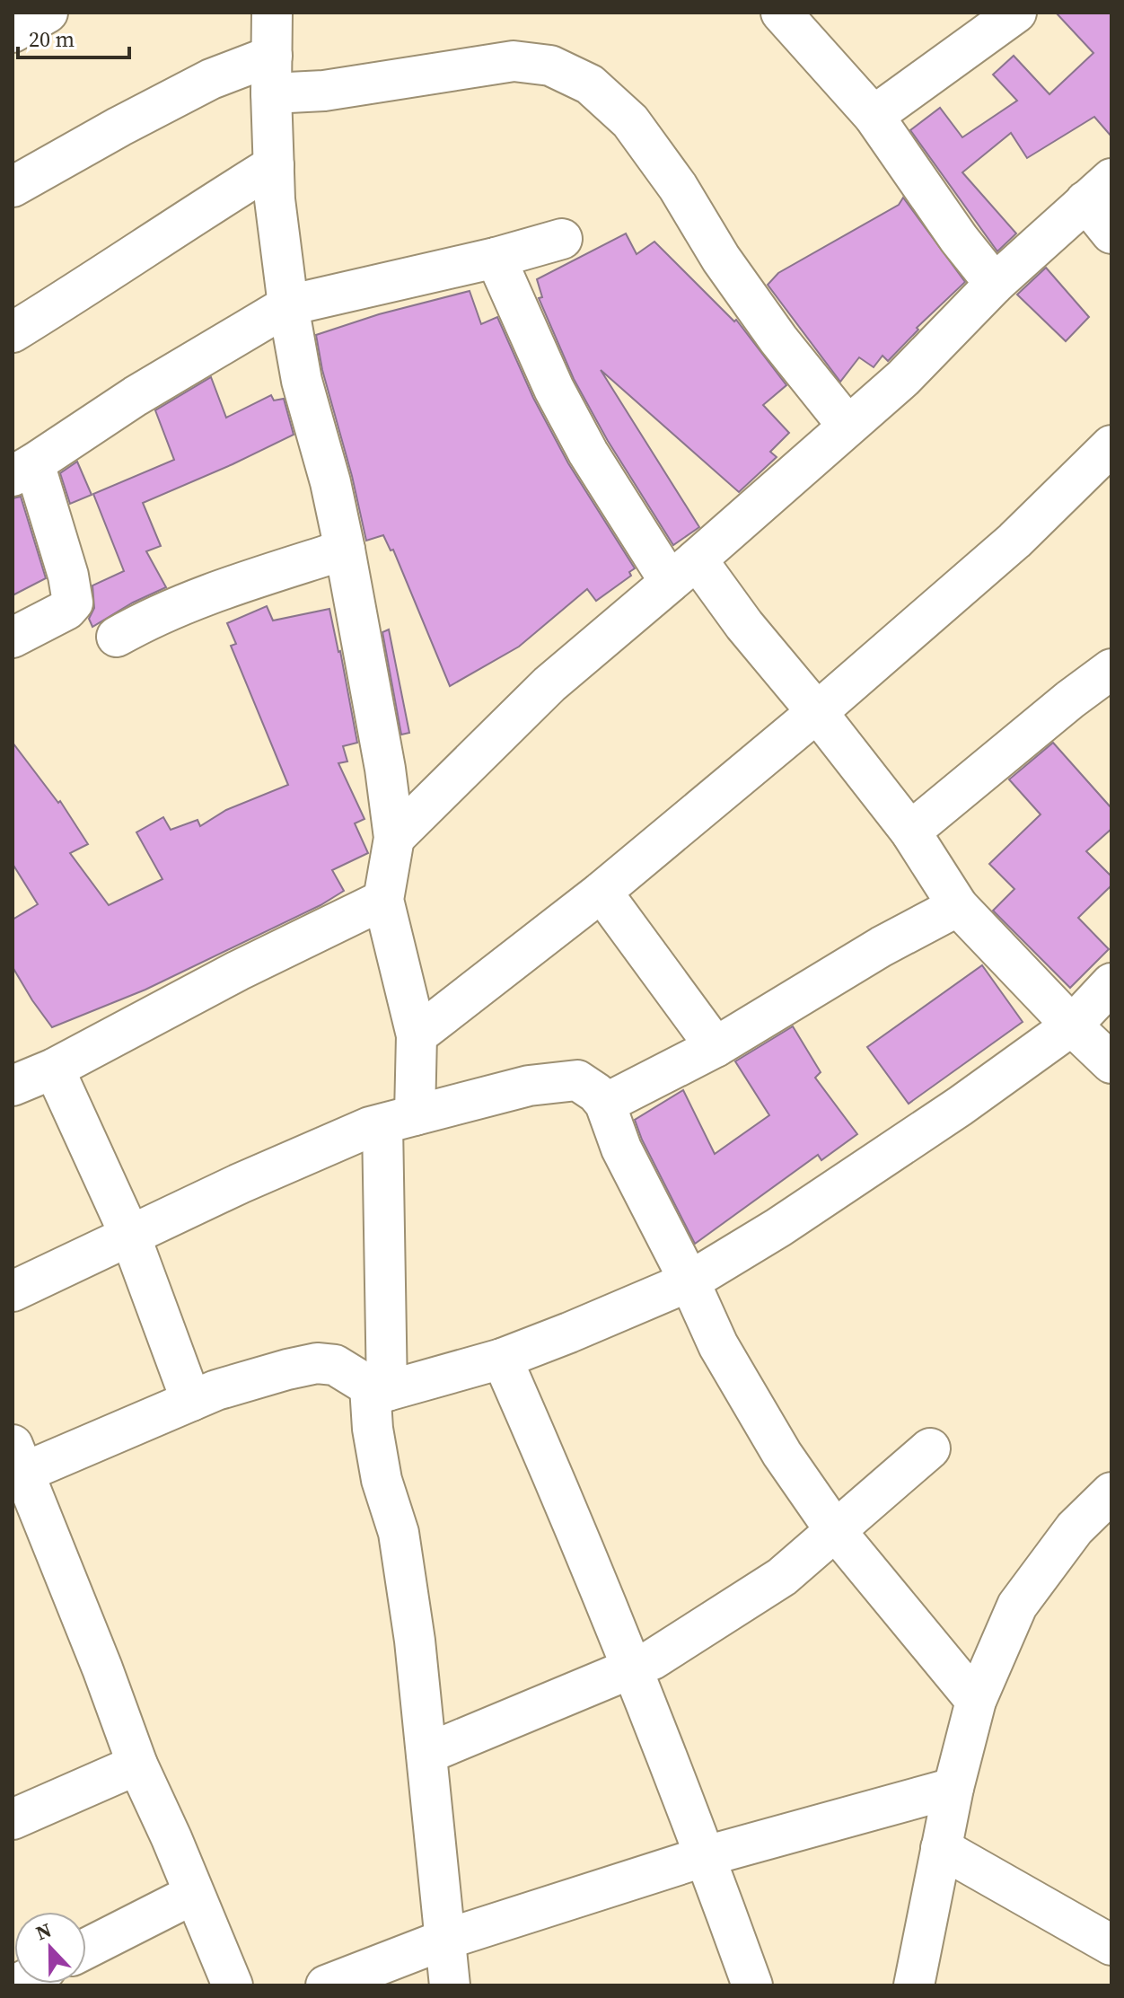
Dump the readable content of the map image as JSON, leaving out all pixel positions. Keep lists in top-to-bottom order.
{
  "scale_bar": "20 m",
  "north": "top"
}
